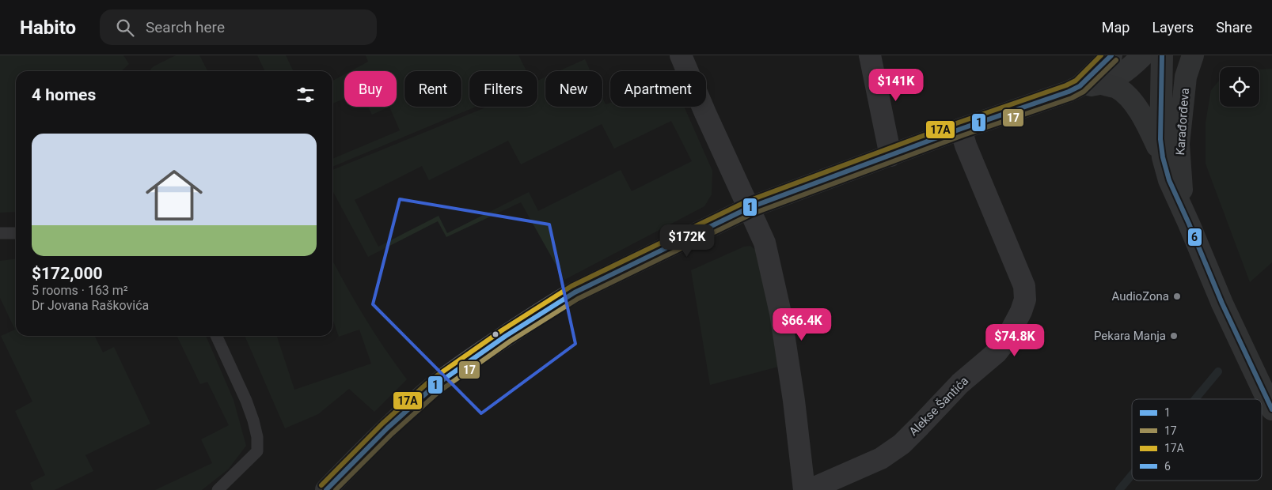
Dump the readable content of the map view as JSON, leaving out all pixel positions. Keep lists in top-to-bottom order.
{
  "streets": {
    "main road": ["Karađorđeva"],
    "street": ["Alekse Šantića"]
  },
  "places": ["AudioZona", "Pekara Manja"],
  "lines": [
    "transit line 1",
    "transit line 17A",
    "transit line 6",
    "transit line 17"
  ],
  "legend": [
    "1",
    "17",
    "17A",
    "6"
  ],
  "page": {
    "header": "Habito",
    "search": "Search here",
    "nav": ["Map", "Layers", "Share"],
    "price": [
      "$141K",
      "$172K",
      "$66.4K",
      "$74.8K"
    ],
    "chip": [
      "Buy",
      "Rent",
      "Filters",
      "New",
      "Apartment"
    ],
    "heading": "4 homes",
    "list": [
      {
        "name": "$172,000",
        "note": "5 rooms · 163 m² · Dr Jovana Raškovića"
      }
    ]
  }
}
